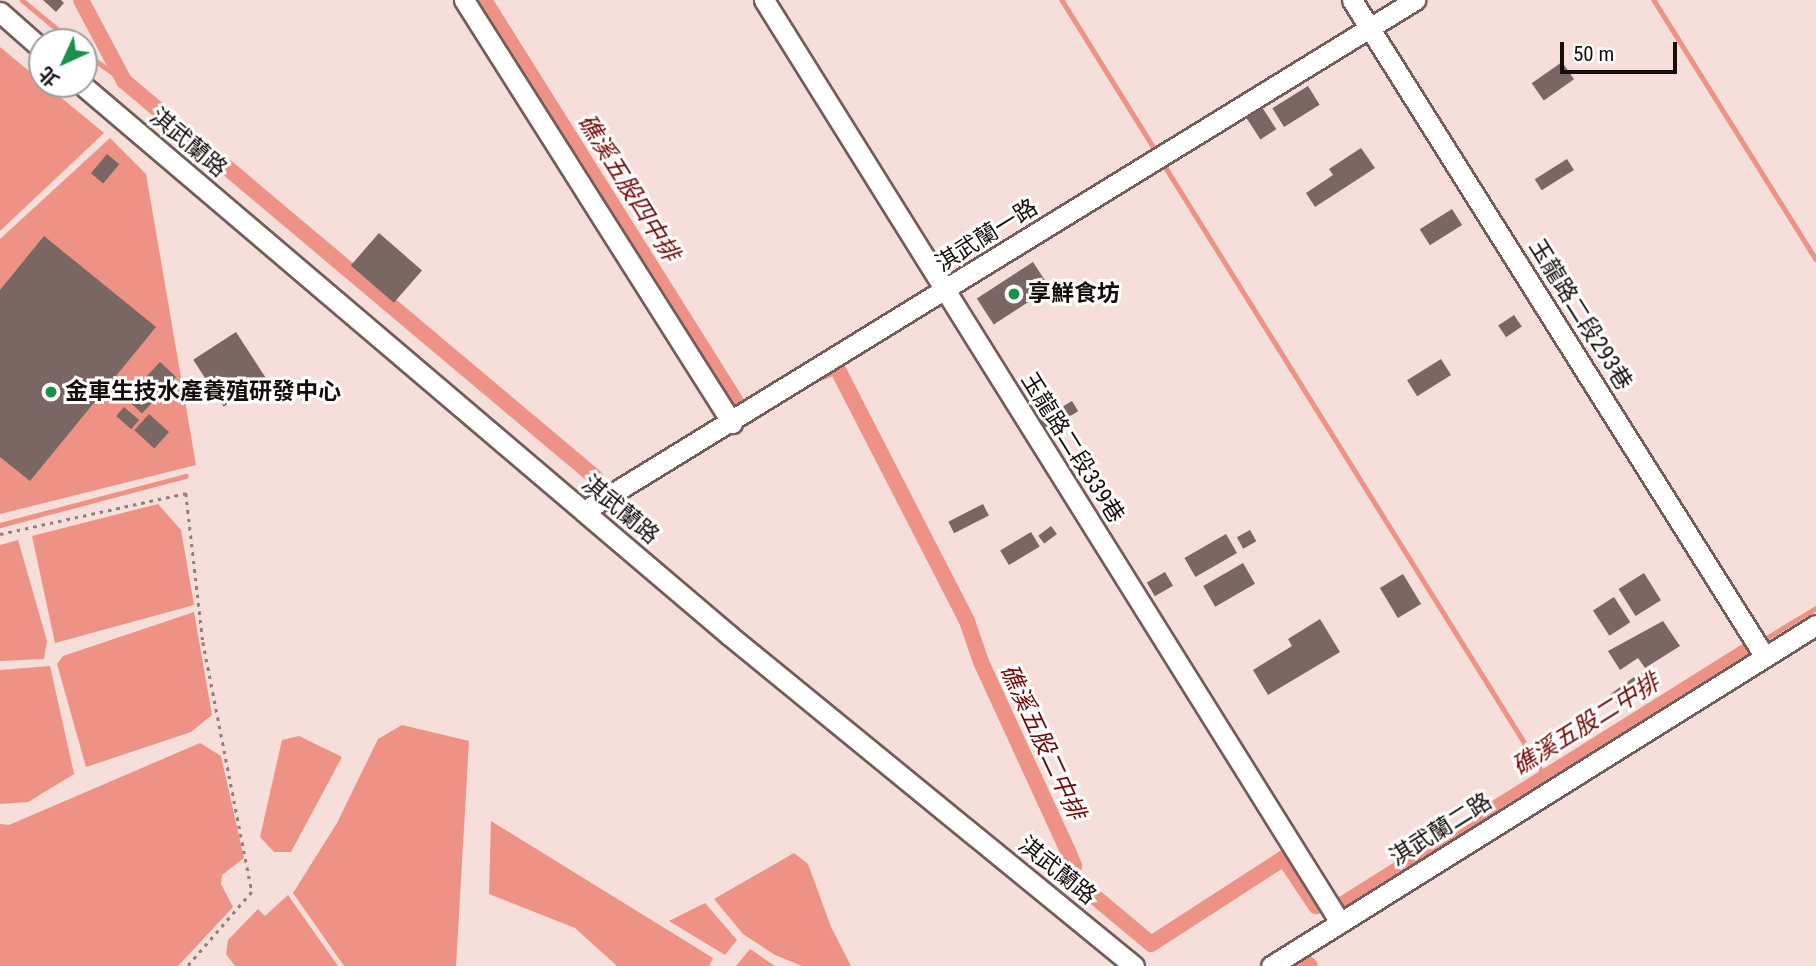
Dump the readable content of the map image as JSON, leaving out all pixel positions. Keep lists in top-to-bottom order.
{
  "streets": {
    "street": [
      "淇武蘭路",
      "淇武蘭一路",
      "玉龍路二段293巷",
      "玉龍路二段339巷",
      "淇武蘭二路"
    ]
  },
  "crossings": [
    ["淇武蘭路", "淇武蘭一路"],
    ["淇武蘭一路", "玉龍路二段293巷"],
    ["淇武蘭一路", "玉龍路二段339巷"],
    ["玉龍路二段293巷", "淇武蘭二路"],
    ["玉龍路二段339巷", "淇武蘭二路"]
  ],
  "water": ["礁溪五股四中排", "礁溪五股二中排"],
  "places": ["享鮮食坊", "金車生技水產養殖研發中心"],
  "scale_bar": "50 m",
  "north": "bottom left"
}
